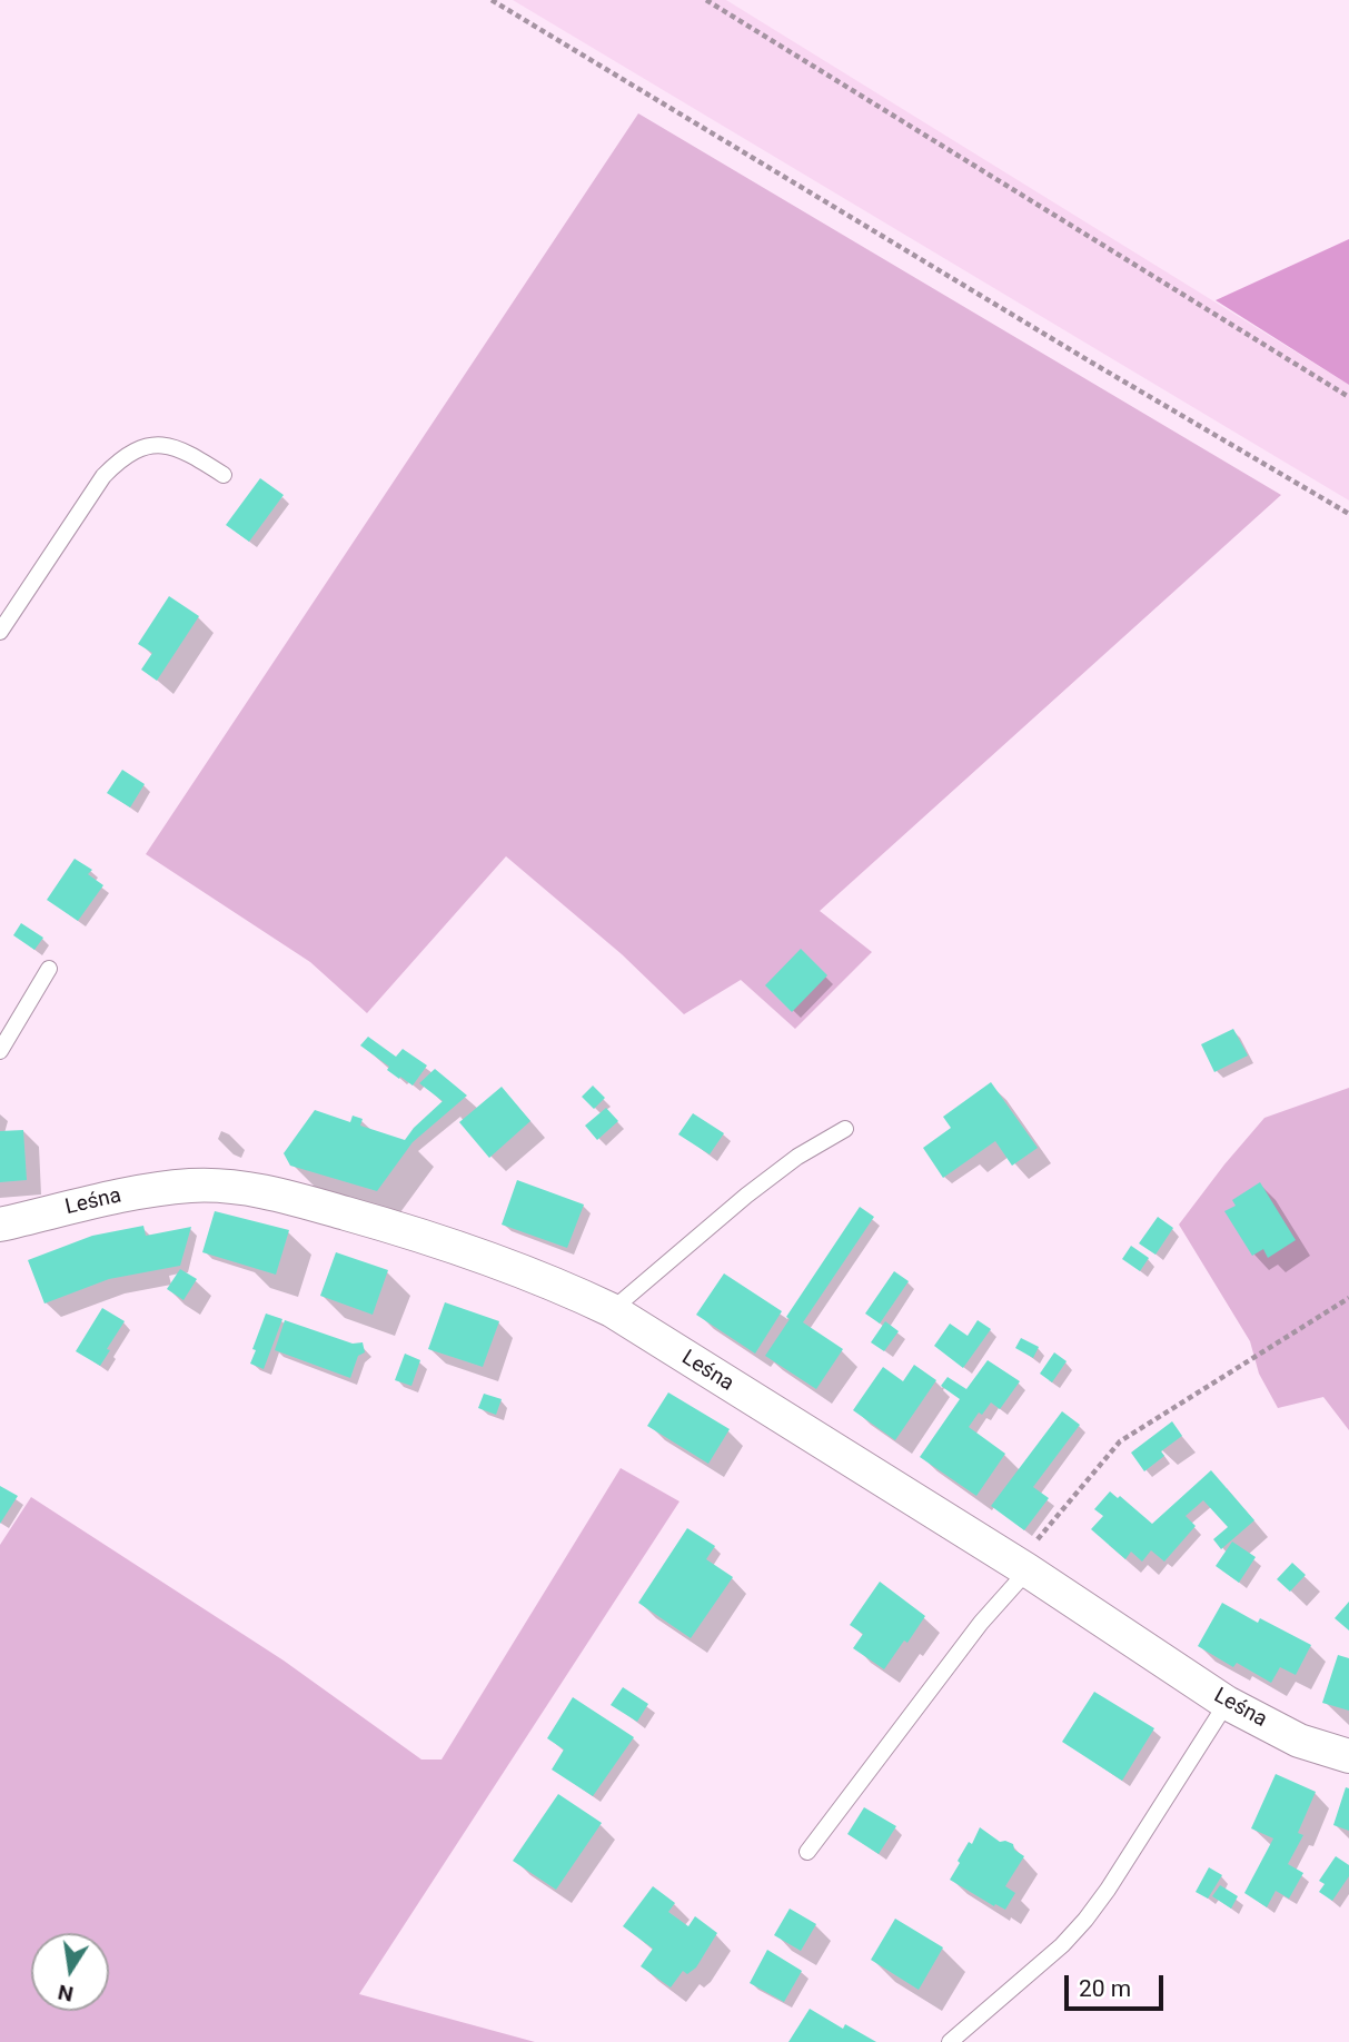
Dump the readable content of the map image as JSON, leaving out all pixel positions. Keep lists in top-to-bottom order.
{
  "streets": {
    "street": ["Leśna"]
  },
  "scale_bar": "20 m",
  "north": "bottom"
}
